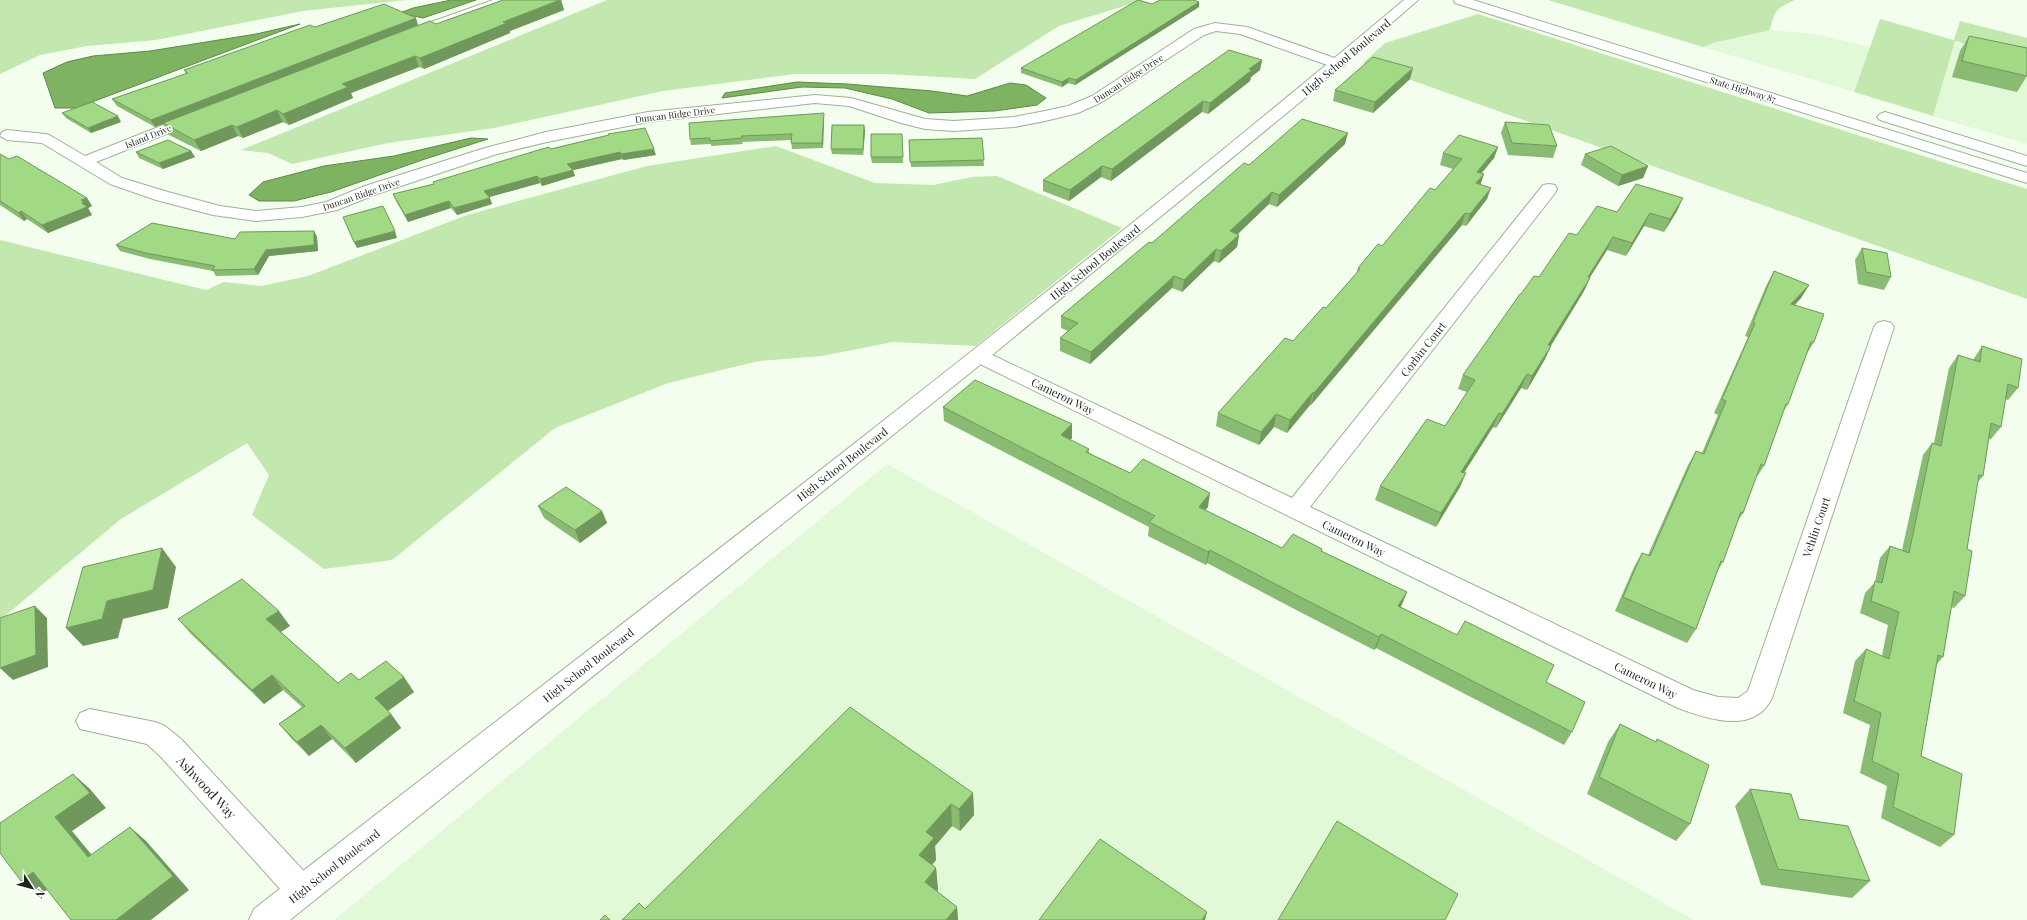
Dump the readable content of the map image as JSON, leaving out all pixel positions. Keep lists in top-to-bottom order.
{
  "streets": {
    "main road": [
      "High School Boulevard",
      "Duncan Ridge Drive",
      "State Highway 87",
      "Island Drive",
      "Corbin Court",
      "Cameron Way",
      "Vehlin Court",
      "Ashwood Way"
    ]
  },
  "crossings": [
    ["High School Boulevard", "Duncan Ridge Drive"],
    ["High School Boulevard", "Cameron Way"],
    ["High School Boulevard", "Ashwood Way"],
    ["Duncan Ridge Drive", "Island Drive"],
    ["Corbin Court", "Cameron Way"],
    ["Cameron Way", "Vehlin Court"]
  ],
  "north": "bottom right"
}
